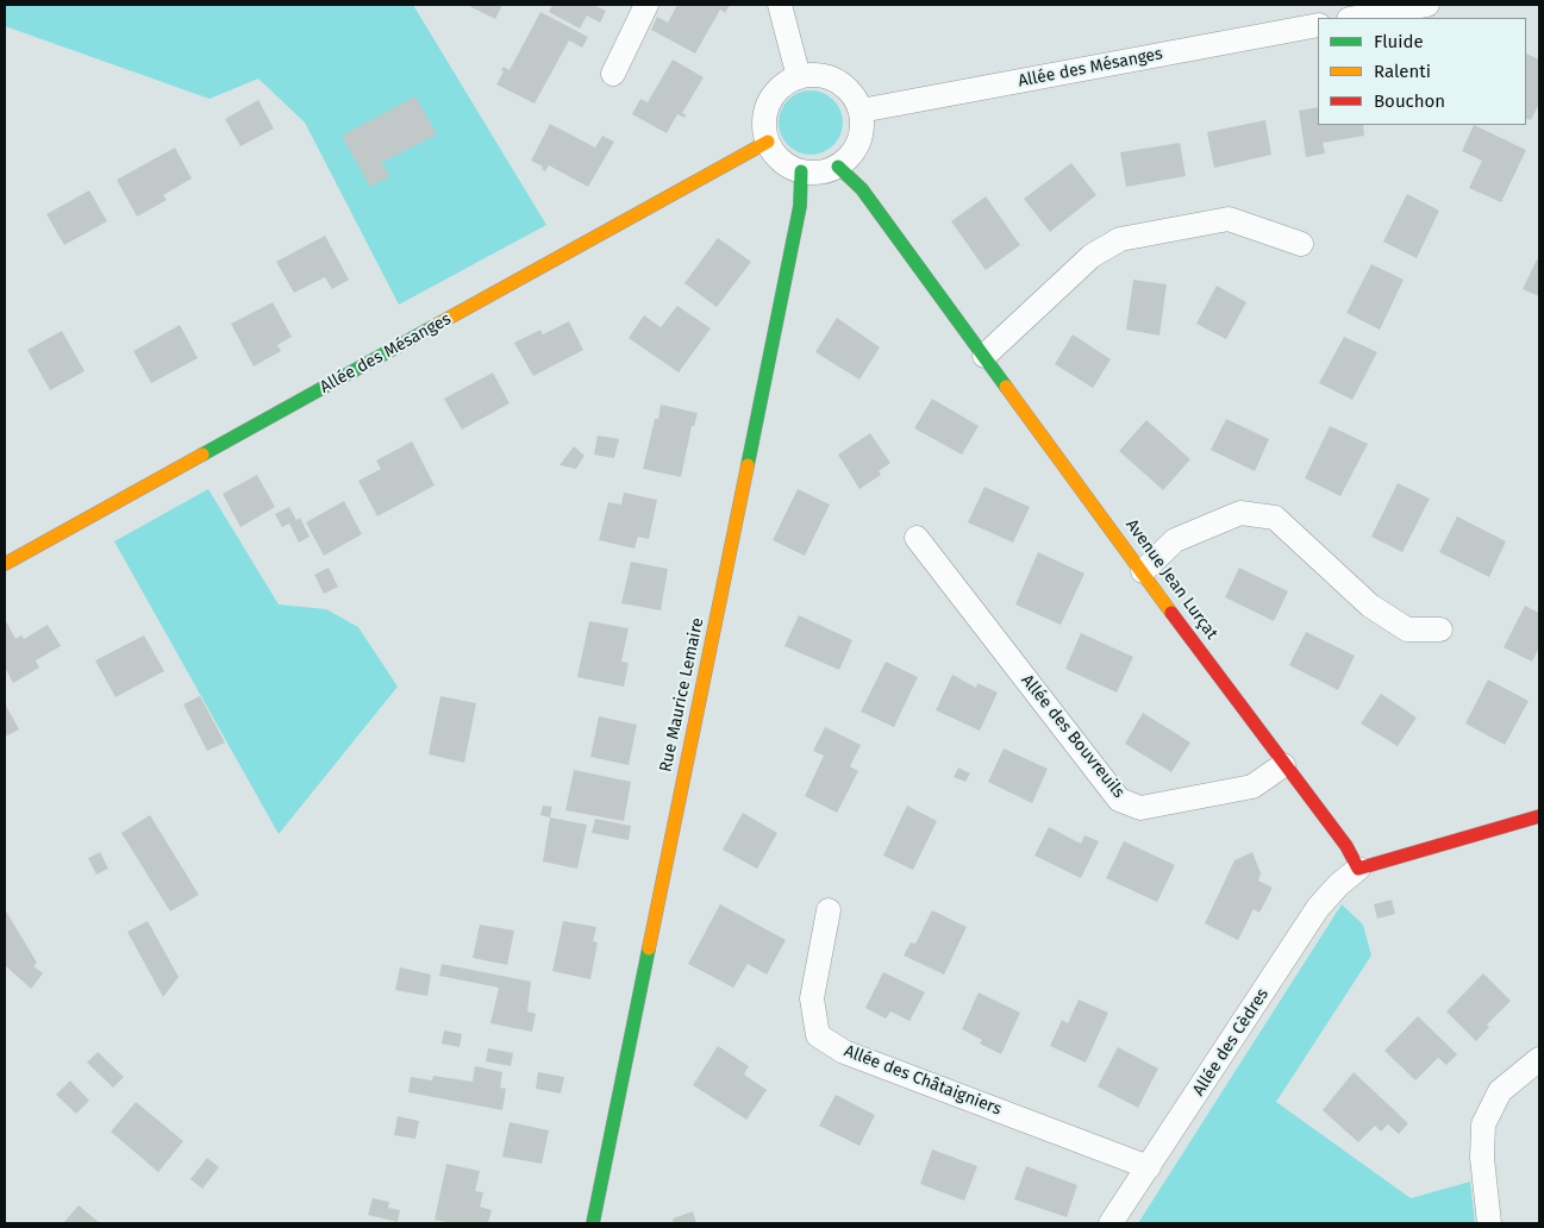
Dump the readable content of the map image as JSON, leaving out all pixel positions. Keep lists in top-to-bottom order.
{
  "streets": {
    "street": [
      "Allée des Mésanges",
      "Avenue Jean Lurçat",
      "Rue Maurice Lemaire",
      "Allée des Bouvreuils",
      "Allée des Cèdres",
      "Allée des Châtaigniers"
    ]
  },
  "crossings": [
    ["Allée des Mésanges", "Avenue Jean Lurçat"],
    ["Allée des Mésanges", "Rue Maurice Lemaire"],
    ["Avenue Jean Lurçat", "Rue Maurice Lemaire"],
    ["Avenue Jean Lurçat", "Allée des Bouvreuils"],
    ["Avenue Jean Lurçat", "Allée des Cèdres"],
    ["Allée des Cèdres", "Allée des Châtaigniers"]
  ],
  "legend": ["Fluide", "Ralenti", "Bouchon"]
}
